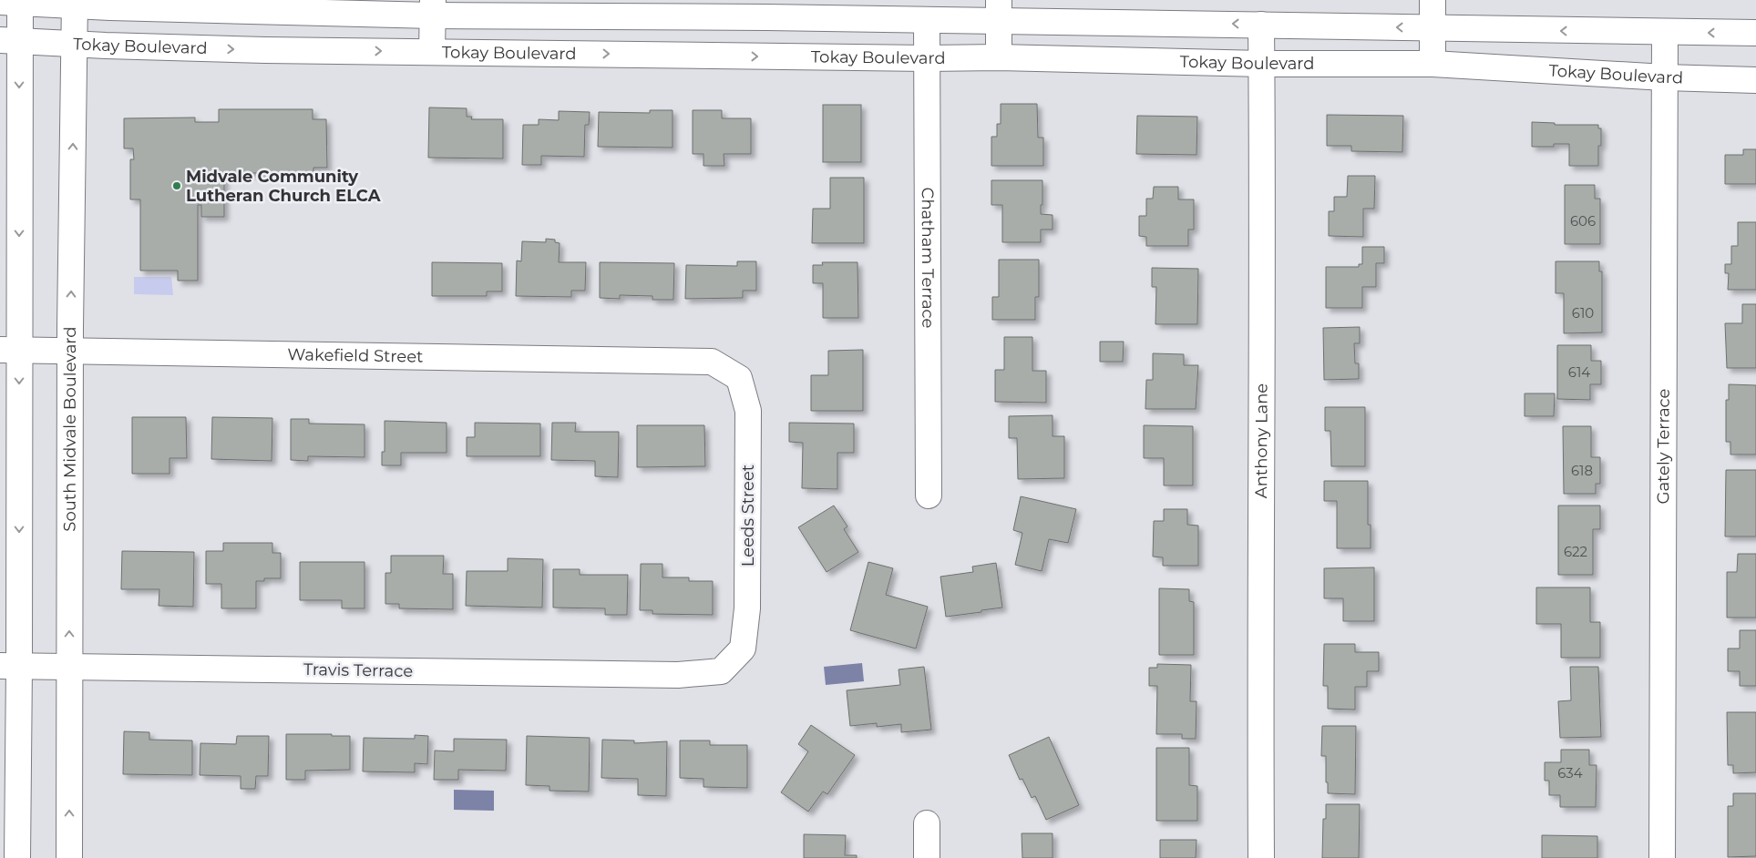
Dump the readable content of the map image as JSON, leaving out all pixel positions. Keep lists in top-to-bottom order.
{
  "streets": {
    "street": [
      "Tokay Boulevard",
      "Chatham Terrace",
      "Wakefield Street",
      "South Midvale Boulevard",
      "Anthony Lane",
      "Gately Terrace",
      "Leeds Street",
      "Travis Terrace"
    ]
  },
  "crossings": [
    ["Tokay Boulevard", "Chatham Terrace"],
    ["Tokay Boulevard", "South Midvale Boulevard"],
    ["Tokay Boulevard", "Anthony Lane"],
    ["Tokay Boulevard", "Gately Terrace"],
    ["Wakefield Street", "South Midvale Boulevard"],
    ["Wakefield Street", "Leeds Street"],
    ["South Midvale Boulevard", "Travis Terrace"],
    ["Leeds Street", "Travis Terrace"]
  ],
  "places": ["Midvale Community Lutheran Church ELCA"],
  "house_numbers": [
    "606",
    "610",
    "614",
    "618",
    "622",
    "634"
  ]
}
